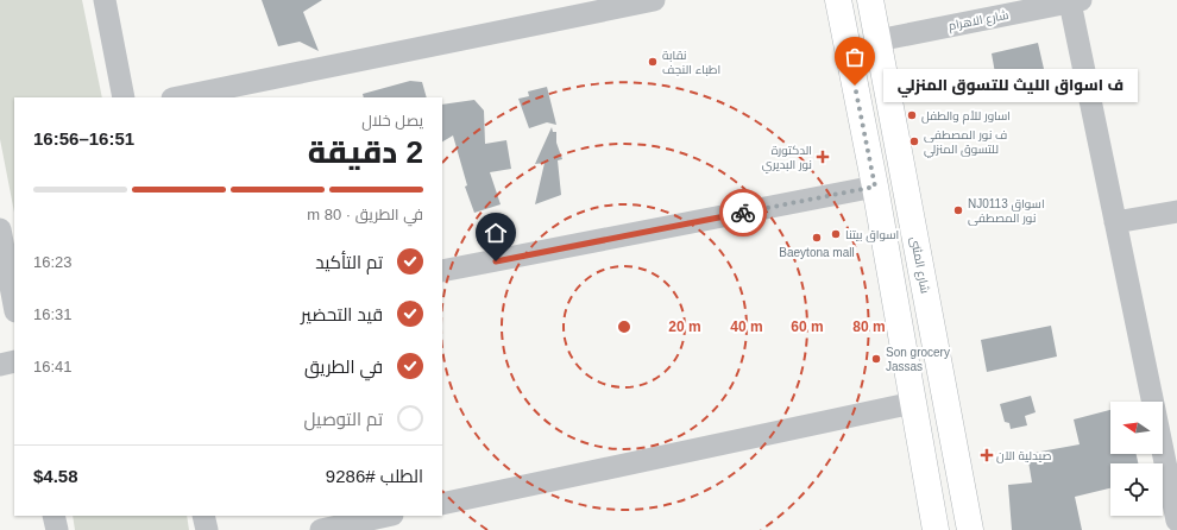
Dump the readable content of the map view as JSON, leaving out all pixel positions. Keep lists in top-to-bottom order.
{
  "streets": {
    "main road": ["شارع المثنى"],
    "street": ["شارع الاهرام"]
  },
  "crossings": [
    ["شارع الاهرام", "شارع المثنى"]
  ],
  "places": {
    "other": [
      "نقابة اطباء النجف",
      "ف اسواق الليث للتسوق المنزلي",
      "اساور للأم والطفل",
      "ف نور المصطفى للتسوق المنزلي",
      "NJ0113 اسواق نور المصطفى",
      "اسواق بيتنا",
      "Baeytona mall",
      "Son grocery Jassas"
    ],
    "health": ["الدكتورة نور البديري", "صيدلية الآن"]
  },
  "north": "left",
  "page": {
    "bubble": "ف اسواق الليث للتسوق المنزلي",
    "heading": ["2 دقيقة", "يصل خلال", "16:51–16:56"],
    "panel": ["الطلب #9286", "$4.58"],
    "bar": "في الطريق · 80 m",
    "list": [
      ["تم التأكيد", "16:23"],
      ["قيد التحضير", "16:31"],
      ["في الطريق", "16:41"],
      "تم التوصيل"
    ]
  },
  "rings": [
    "20 m",
    "40 m",
    "60 m",
    "80 m"
  ]
}
